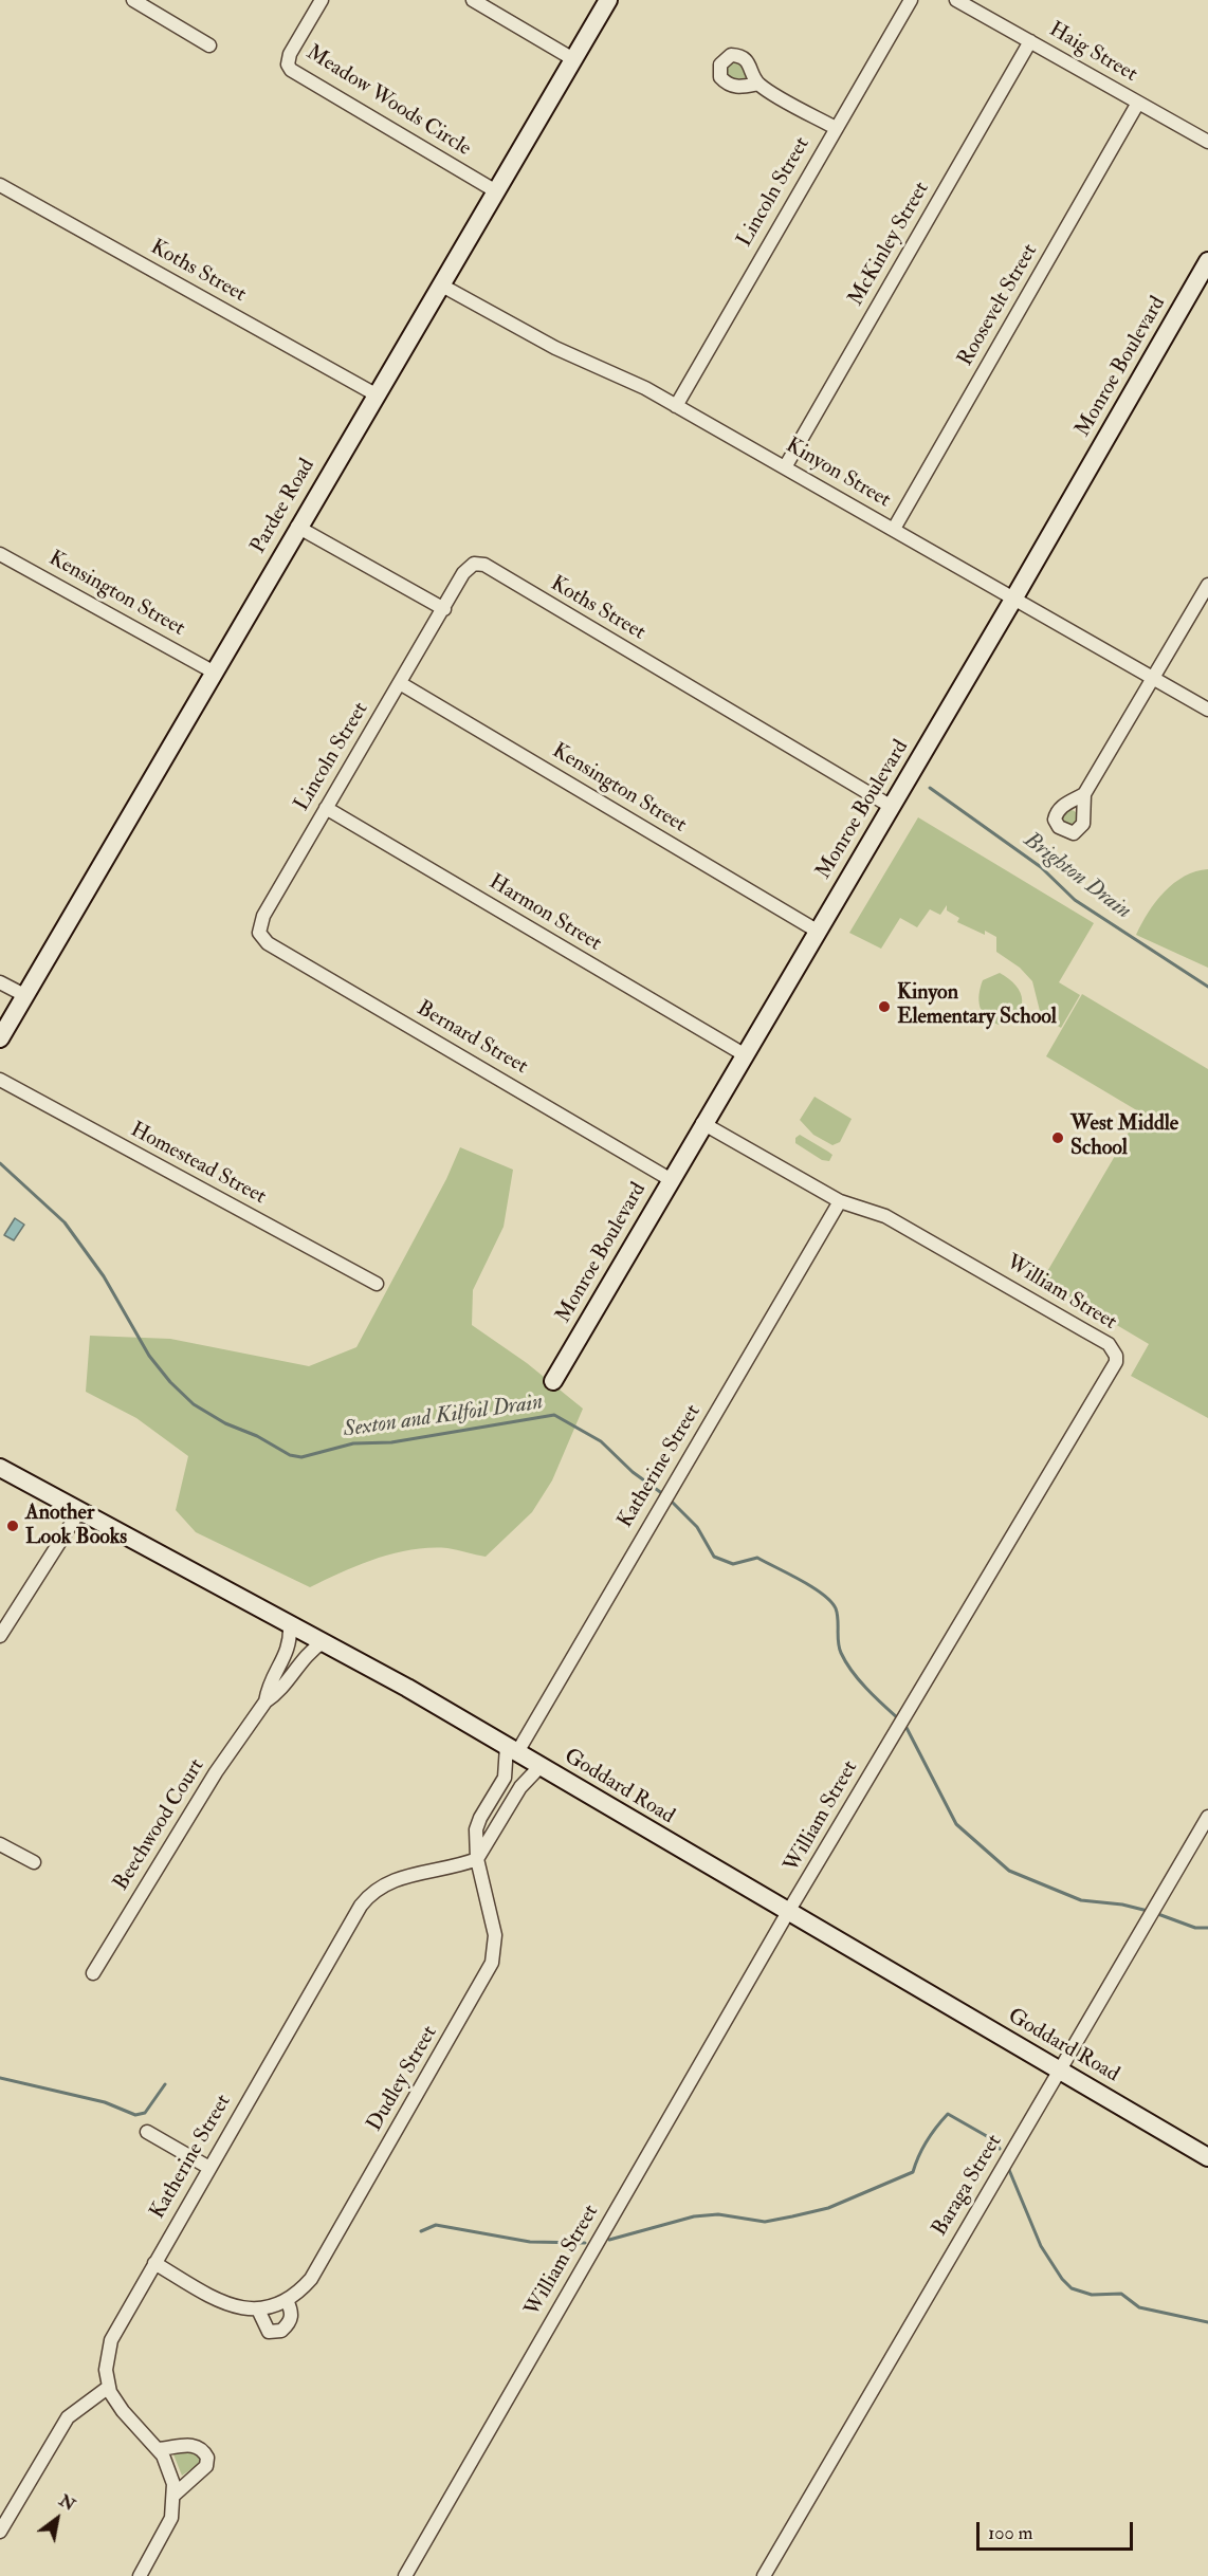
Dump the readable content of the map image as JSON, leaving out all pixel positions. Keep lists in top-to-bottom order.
{
  "streets": {
    "main road": ["Monroe Boulevard", "Pardee Road", "Goddard Road"],
    "street": [
      "Haig Street",
      "Meadow Woods Circle",
      "Lincoln Street",
      "McKinley Street",
      "Koths Street",
      "Roosevelt Street",
      "Kinyon Street",
      "Kensington Street",
      "Harmon Street",
      "Bernard Street",
      "Homestead Street",
      "William Street",
      "Katherine Street",
      "Beechwood Court",
      "Dudley Street",
      "Baraga Street"
    ]
  },
  "crossings": [
    ["Haig Street", "McKinley Street"],
    ["Haig Street", "Roosevelt Street"],
    ["Meadow Woods Circle", "Pardee Road"],
    ["Lincoln Street", "Koths Street"],
    ["Lincoln Street", "Kinyon Street"],
    ["Lincoln Street", "Kensington Street"],
    ["Lincoln Street", "Harmon Street"],
    ["Lincoln Street", "Bernard Street"],
    ["McKinley Street", "Kinyon Street"],
    ["Koths Street", "Monroe Boulevard"],
    ["Koths Street", "Pardee Road"],
    ["Roosevelt Street", "Kinyon Street"],
    ["Monroe Boulevard", "Kinyon Street"],
    ["Monroe Boulevard", "Kensington Street"],
    ["Monroe Boulevard", "Harmon Street"],
    ["Monroe Boulevard", "Bernard Street"],
    ["Kinyon Street", "Pardee Road"],
    ["Pardee Road", "Kensington Street"],
    ["William Street", "Katherine Street"],
    ["William Street", "Goddard Road"],
    ["Katherine Street", "Goddard Road"],
    ["Katherine Street", "Dudley Street"],
    ["Goddard Road", "Beechwood Court"],
    ["Goddard Road", "Baraga Street"]
  ],
  "water": ["Brighton Drain", "Sexton and Kilfoil Drain"],
  "places": ["Kinyon Elementary School", "West Middle School", "Another Look Books"],
  "scale_bar": "100 m",
  "north": "top right"
}
